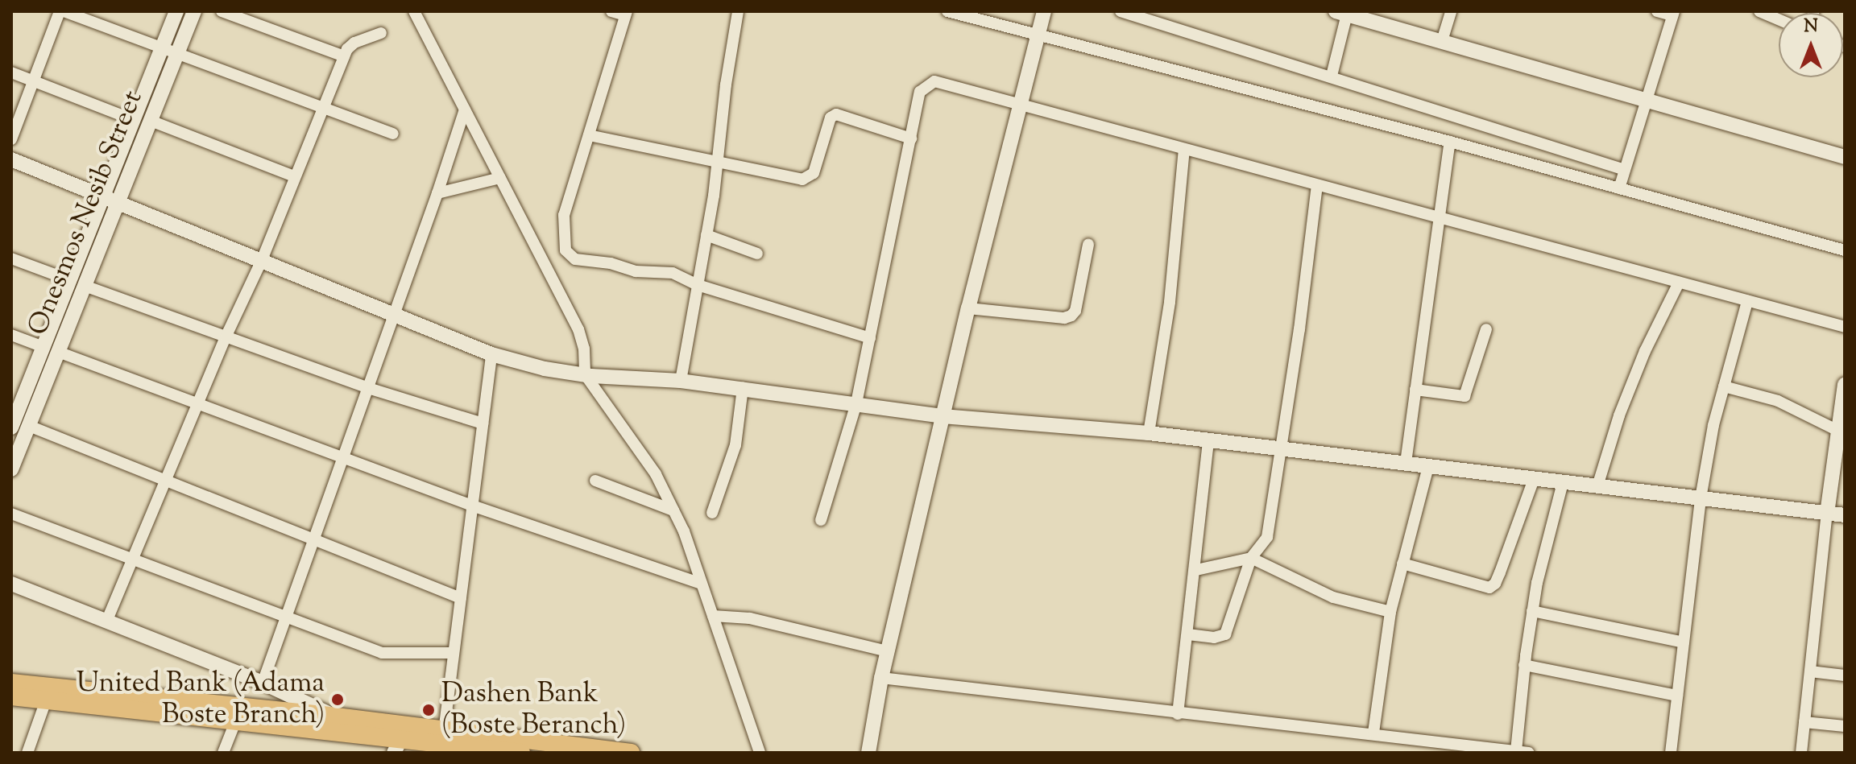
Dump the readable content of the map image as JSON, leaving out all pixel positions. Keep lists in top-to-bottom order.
{
  "streets": {
    "street": ["Onesmos Nesib Street"]
  },
  "places": ["United Bank (Adama Boste Branch)", "Dashen Bank (Boste Beranch)"],
  "north": "top"
}
